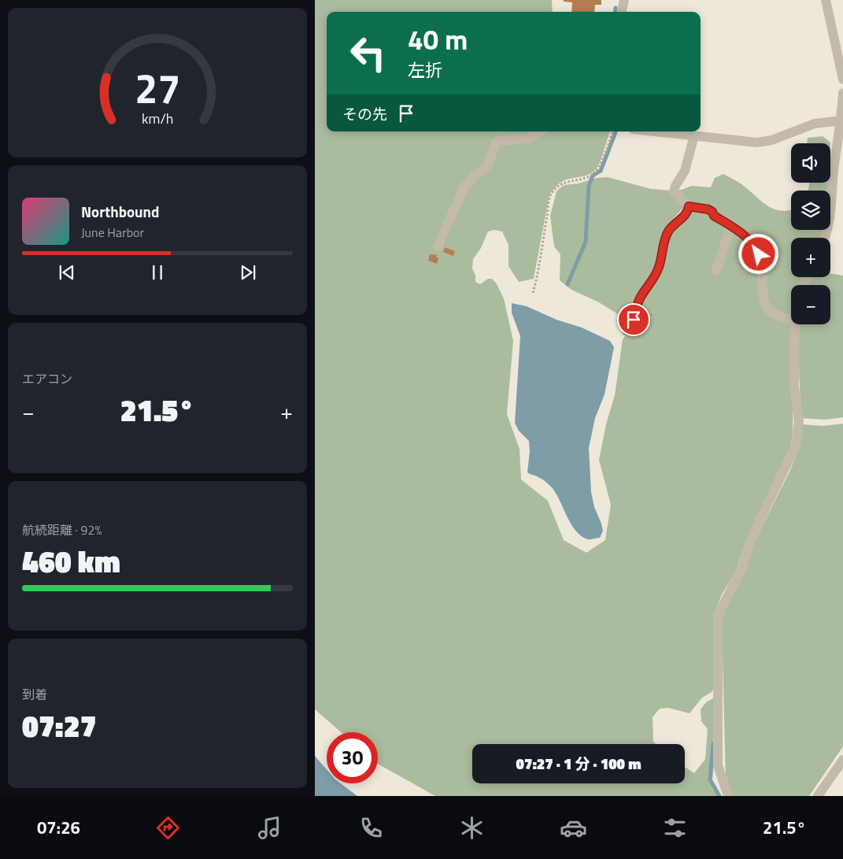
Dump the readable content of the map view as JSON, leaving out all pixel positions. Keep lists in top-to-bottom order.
{
  "page": {
    "turn": ["40 m", "左折"],
    "then": "その先",
    "map_buttons": ["+", "−"],
    "song": ["Northbound", "June Harbor"],
    "tile": [
      "エアコン",
      ["航続距離 · 92%", "460 km"],
      ["到着", "07:27"]
    ],
    "heat": ["−", "21.5°", "+"],
    "limit": "30",
    "trip": "07:27 · 1 分 · 100 m",
    "tabs": ["07:26", "21.5°"],
    "gauge": ["27", "km/h"]
  }
}
